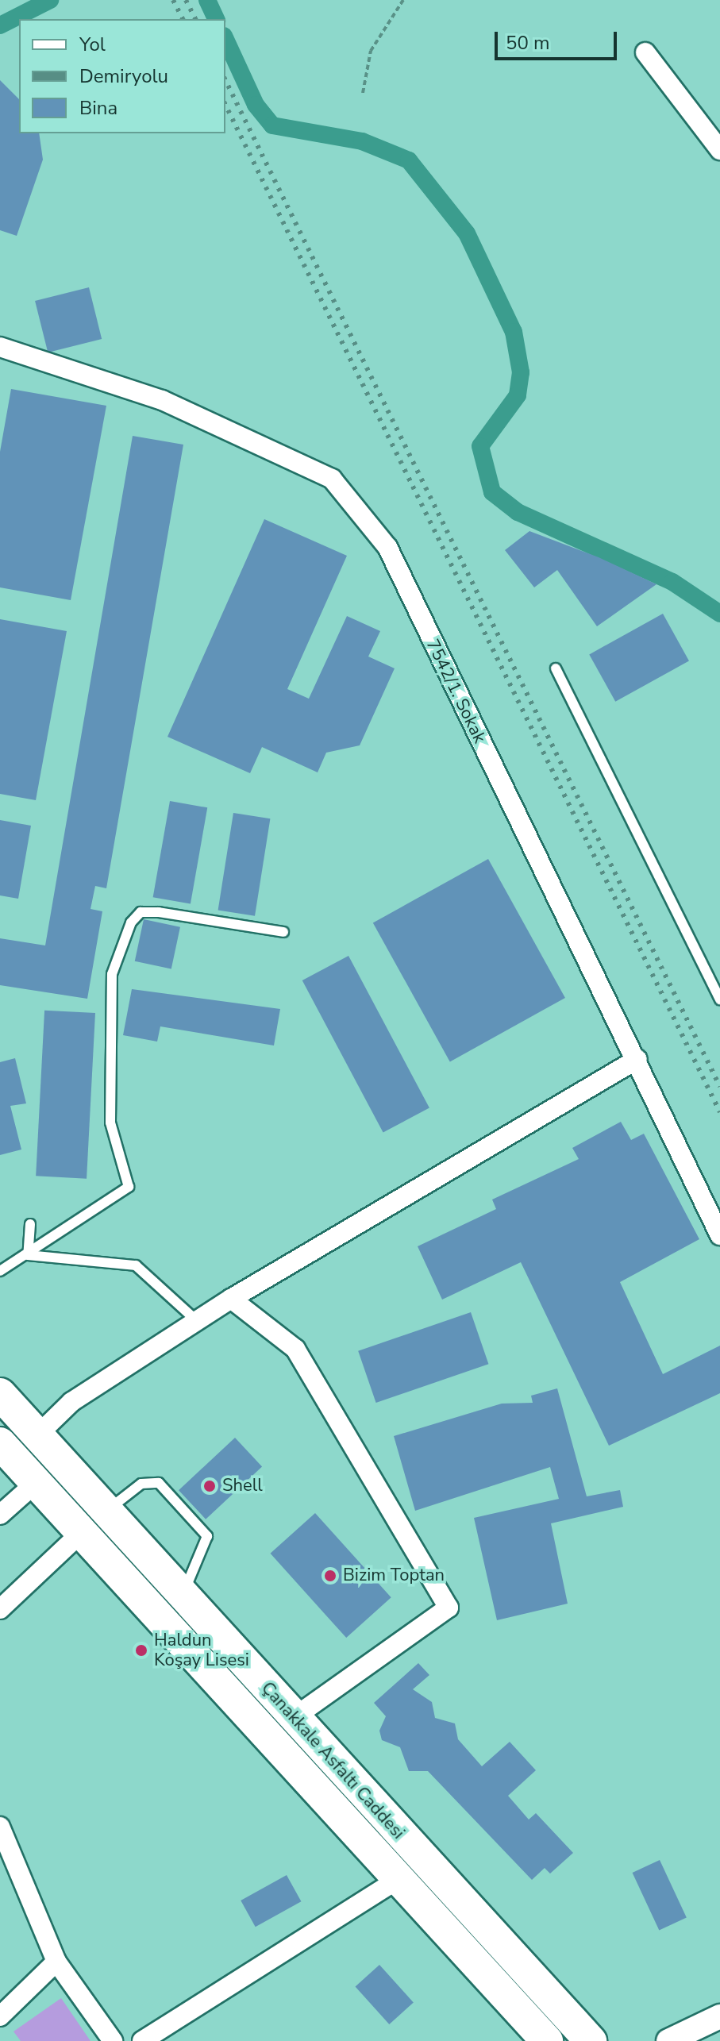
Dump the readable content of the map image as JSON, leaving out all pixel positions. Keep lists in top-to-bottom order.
{
  "streets": {
    "highway": ["Çanakkale Asfaltı Caddesi"],
    "street": ["7542/1. Sokak"]
  },
  "places": ["Shell", "Bizim Toptan", "Haldun Koşay Lisesi"],
  "legend": ["Yol", "Demiryolu", "Bina"],
  "scale_bar": "50 m"
}
